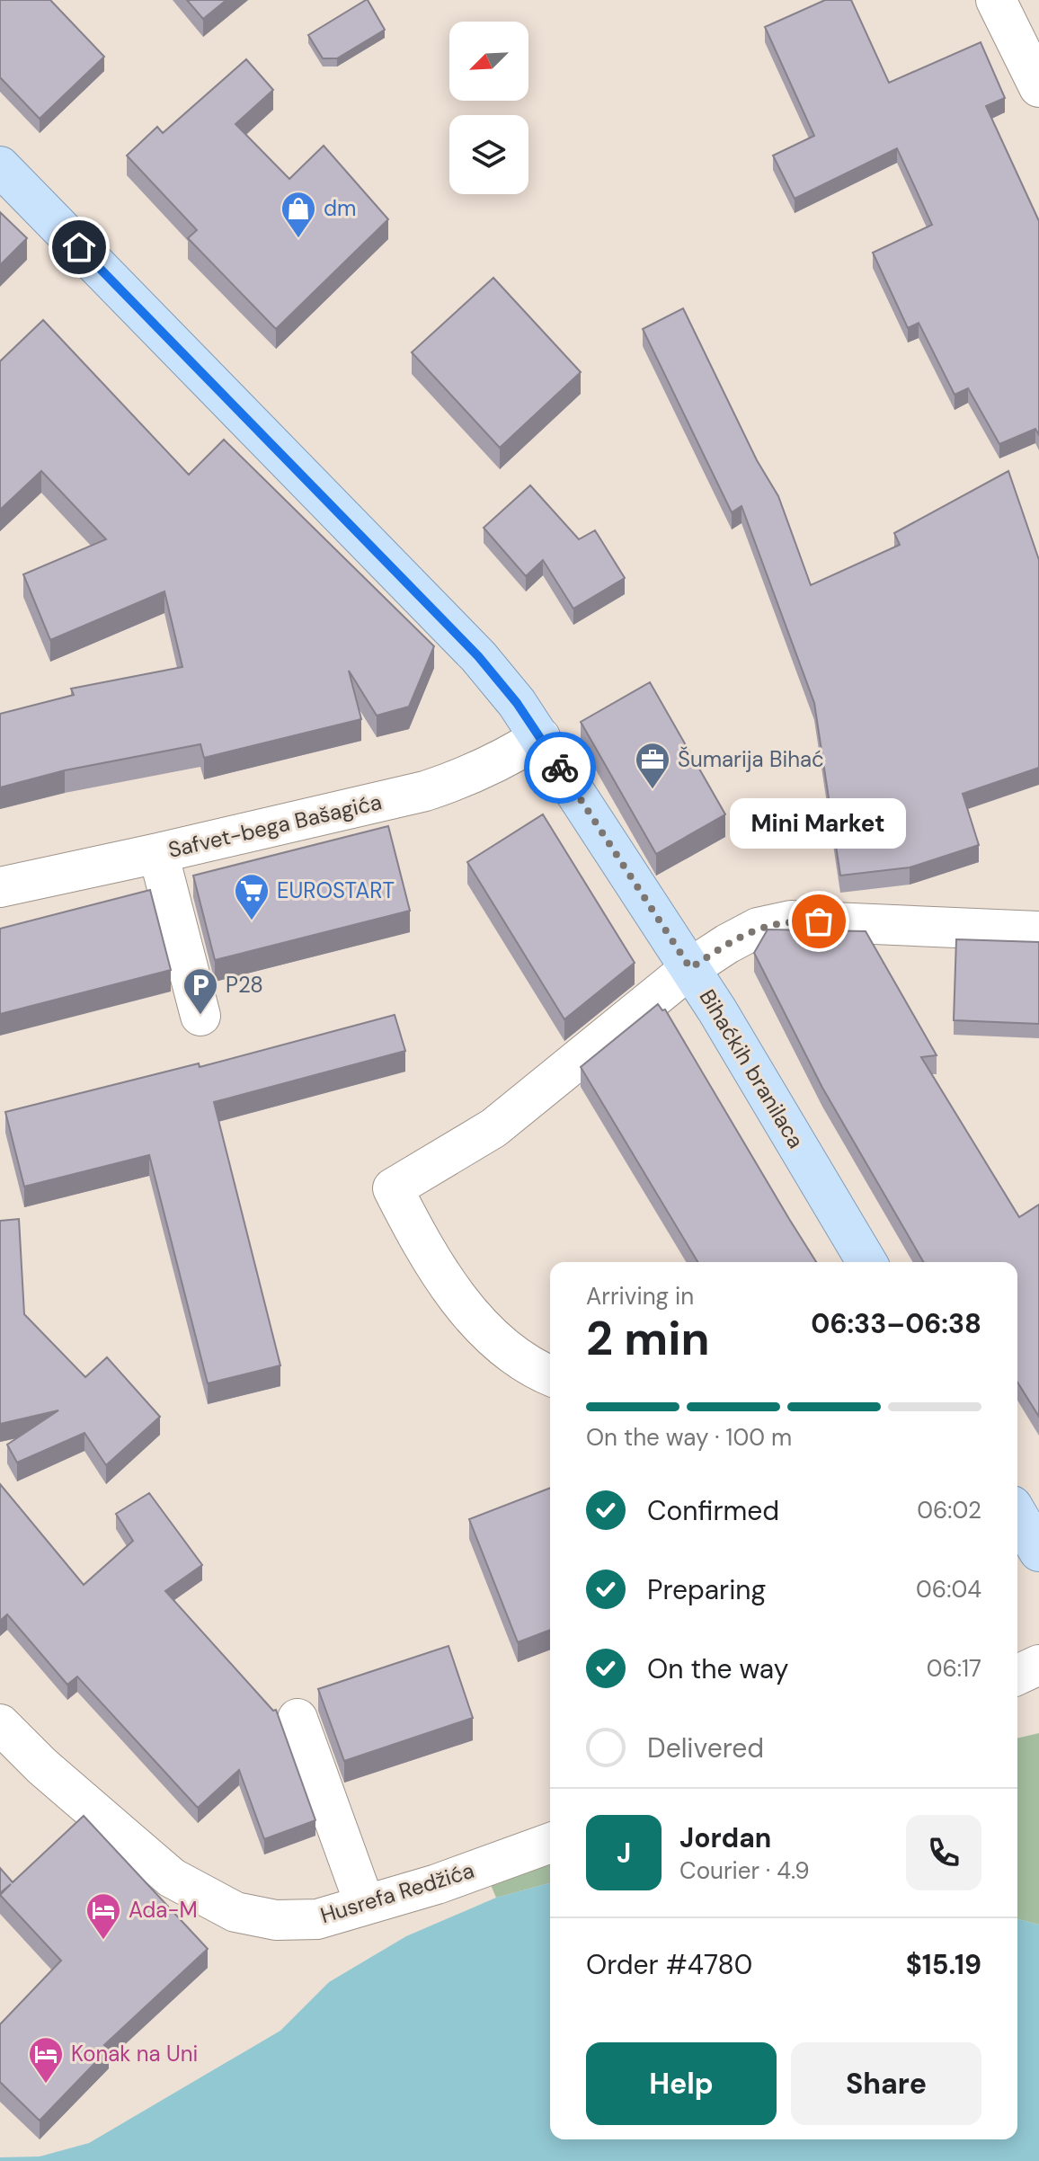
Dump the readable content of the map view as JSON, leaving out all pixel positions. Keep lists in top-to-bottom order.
{
  "streets": {
    "main road": ["Bihaćkih branilaca"],
    "street": ["Safvet-bega Bašagića", "Husrefa Redžića"]
  },
  "crossings": [
    ["Safvet-bega Bašagića", "Bihaćkih branilaca"]
  ],
  "places": {
    "shop": ["dm"],
    "office": ["Šumarija Bihać"],
    "supermarket": ["EUROSTART"],
    "other": ["Mini Market"],
    "parking": ["P28"],
    "hotel": ["Ada-M", "Konak na Uni"]
  },
  "north": "bottom left",
  "page": {
    "bubble": "Mini Market",
    "heading": ["2 min", "Arriving in", "06:33–06:38"],
    "panel": [
      "Jordan",
      "Courier · 4.9",
      "Order #4780",
      "$15.19"
    ],
    "bar": "On the way · 100 m",
    "list": [
      ["Confirmed", "06:02"],
      ["Preparing", "06:04"],
      ["On the way", "06:17"],
      "Delivered"
    ],
    "round": "J",
    "buttons": ["Help", "Share"]
  }
}
